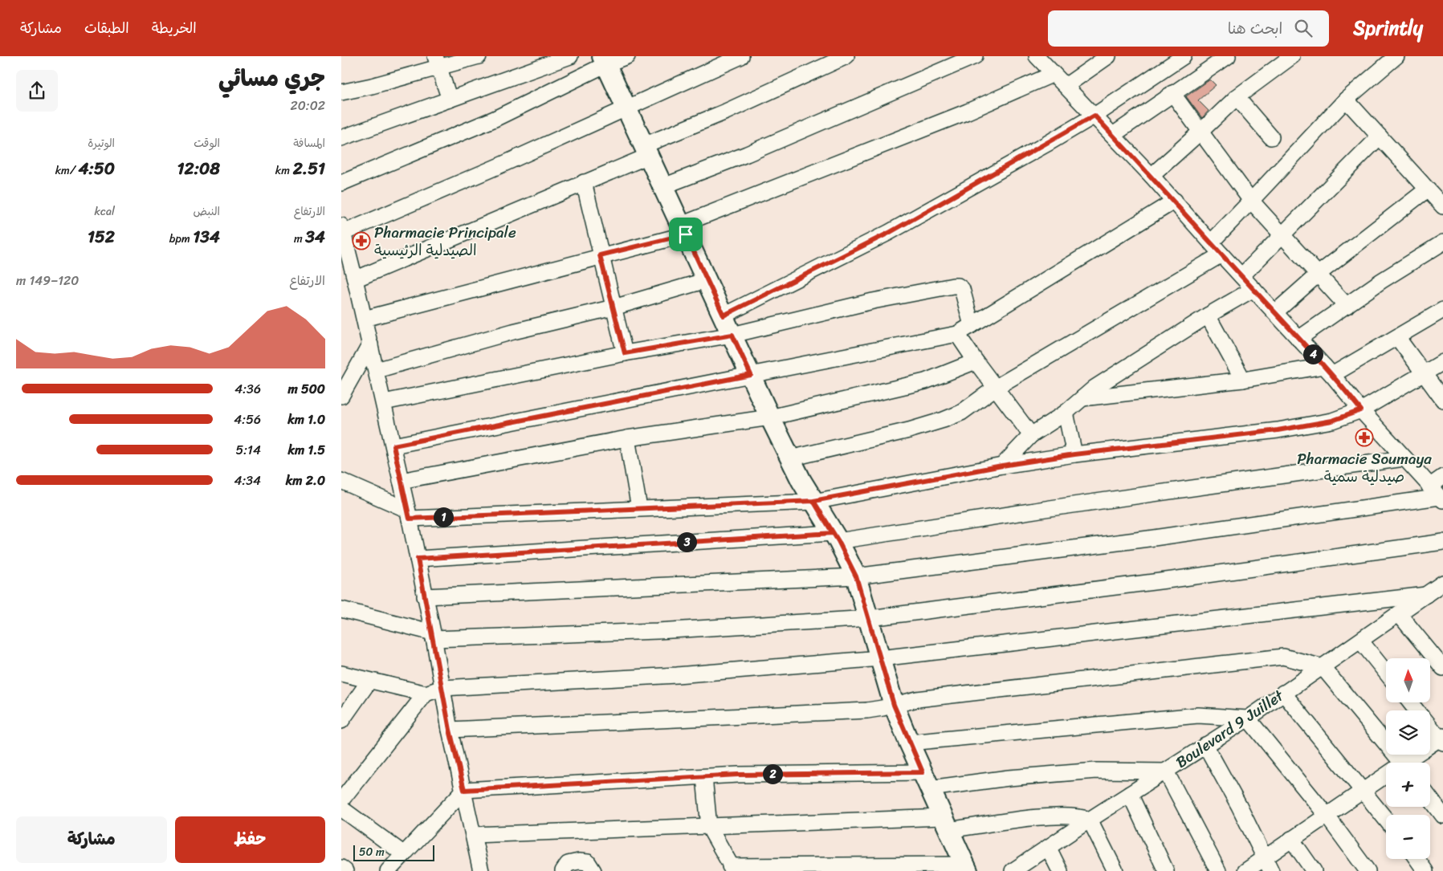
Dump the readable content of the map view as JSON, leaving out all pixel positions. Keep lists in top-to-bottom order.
{
  "streets": {
    "street": ["Boulevard 9 Juillet"]
  },
  "places": {
    "pharmacy": ["Pharmacie Principale الصيدلية الرئيسية", "Pharmacie Soumaya صيدلية سمية"]
  },
  "scale_bar": "50 m",
  "north": "top",
  "page": {
    "header": "Sprintly",
    "search": "ابحث هنا",
    "nav": ["الخريطة", "الطبقات", "مشاركة"],
    "heading": ["جري مسائي", "20:02"],
    "stats": [
      ["المسافة", "2.51 km"],
      ["الوقت", "12:08"],
      ["الوتيرة", "4:50 /km"],
      ["الارتفاع", "34 m"],
      ["النبض", "134 bpm"],
      ["kcal", "152"]
    ],
    "chart": ["الارتفاع", "120–149 m"],
    "pins": [
      "4",
      "1",
      "3",
      "2"
    ],
    "list": [
      {
        "name": "500 m",
        "note": "4:36"
      },
      {
        "name": "1.0 km",
        "note": "4:56"
      },
      {
        "name": "1.5 km",
        "note": "5:14"
      },
      {
        "name": "2.0 km",
        "note": "4:34"
      }
    ],
    "map_buttons": ["+", "−"],
    "buttons": ["حفظ", "مشاركة"],
    "scale": "50 m"
  }
}
